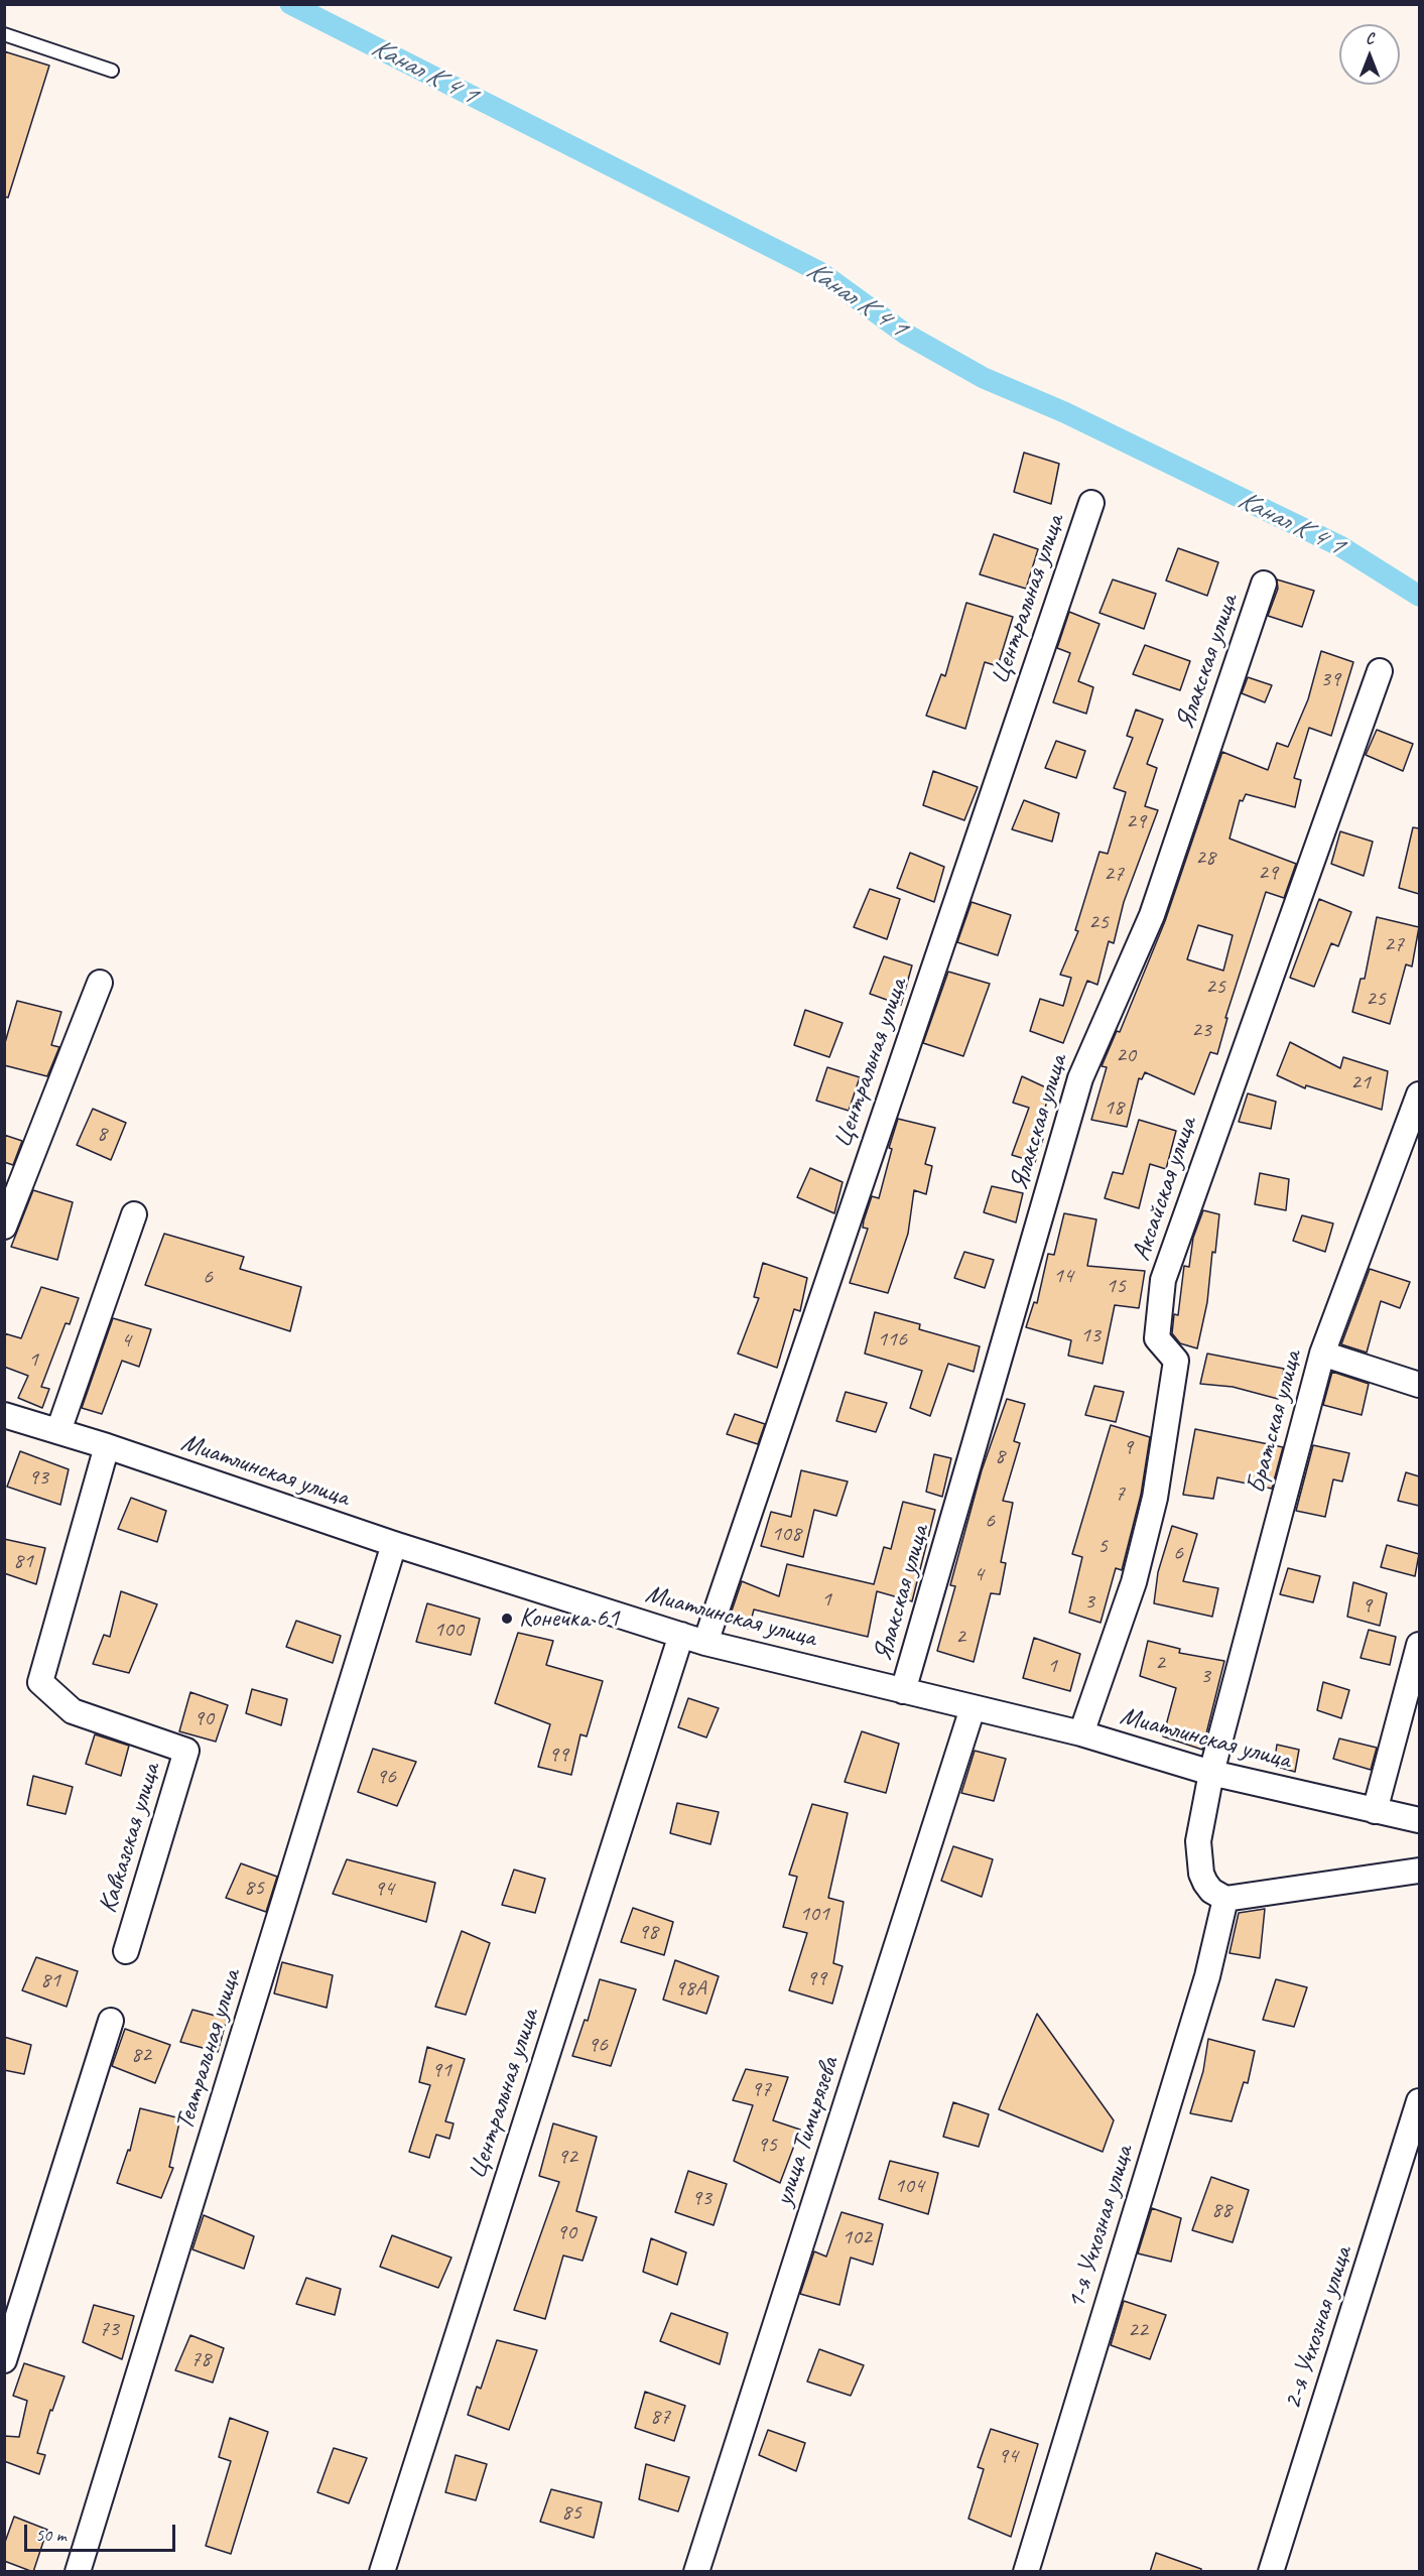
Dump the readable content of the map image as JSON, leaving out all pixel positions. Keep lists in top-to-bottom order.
{
  "streets": {
    "street": [
      "Центральная улица",
      "Ялакская улица",
      "Аксайская улица",
      "Братская улица",
      "Миатлинская улица",
      "Кавказская улица",
      "Театральная улица",
      "улица Тимирязева",
      "1-я Учхозная улица",
      "2-я Учхозная улица"
    ]
  },
  "crossings": [
    ["Центральная улица", "Миатлинская улица"],
    ["Ялакская улица", "Миатлинская улица"],
    ["Аксайская улица", "Миатлинская улица"],
    ["Братская улица", "Миатлинская улица"],
    ["Братская улица", "1-я Учхозная улица"],
    ["Миатлинская улица", "Кавказская улица"],
    ["Миатлинская улица", "Театральная улица"],
    ["Миатлинская улица", "улица Тимирязева"]
  ],
  "water": ["Канал К 4 1"],
  "places": ["Конечка 61"],
  "house_numbers": [
    "39",
    "29",
    "28",
    "29",
    "27",
    "25",
    "27",
    "25",
    "25",
    "23",
    "20",
    "21",
    "18",
    "8",
    "14",
    "6",
    "15",
    "13",
    "116",
    "4",
    "1",
    "9",
    "8",
    "93",
    "7",
    "6",
    "108",
    "5",
    "6",
    "81",
    "4",
    "1",
    "3",
    "9",
    "100",
    "2",
    "2",
    "1",
    "3",
    "90",
    "99",
    "96",
    "85",
    "94",
    "101",
    "98",
    "99",
    "81",
    "98А",
    "96",
    "82",
    "91",
    "97",
    "95",
    "92",
    "104",
    "93",
    "88",
    "90",
    "102",
    "73",
    "22",
    "78",
    "87",
    "94",
    "85"
  ],
  "scale_bar": "50 m",
  "north": "top"
}
